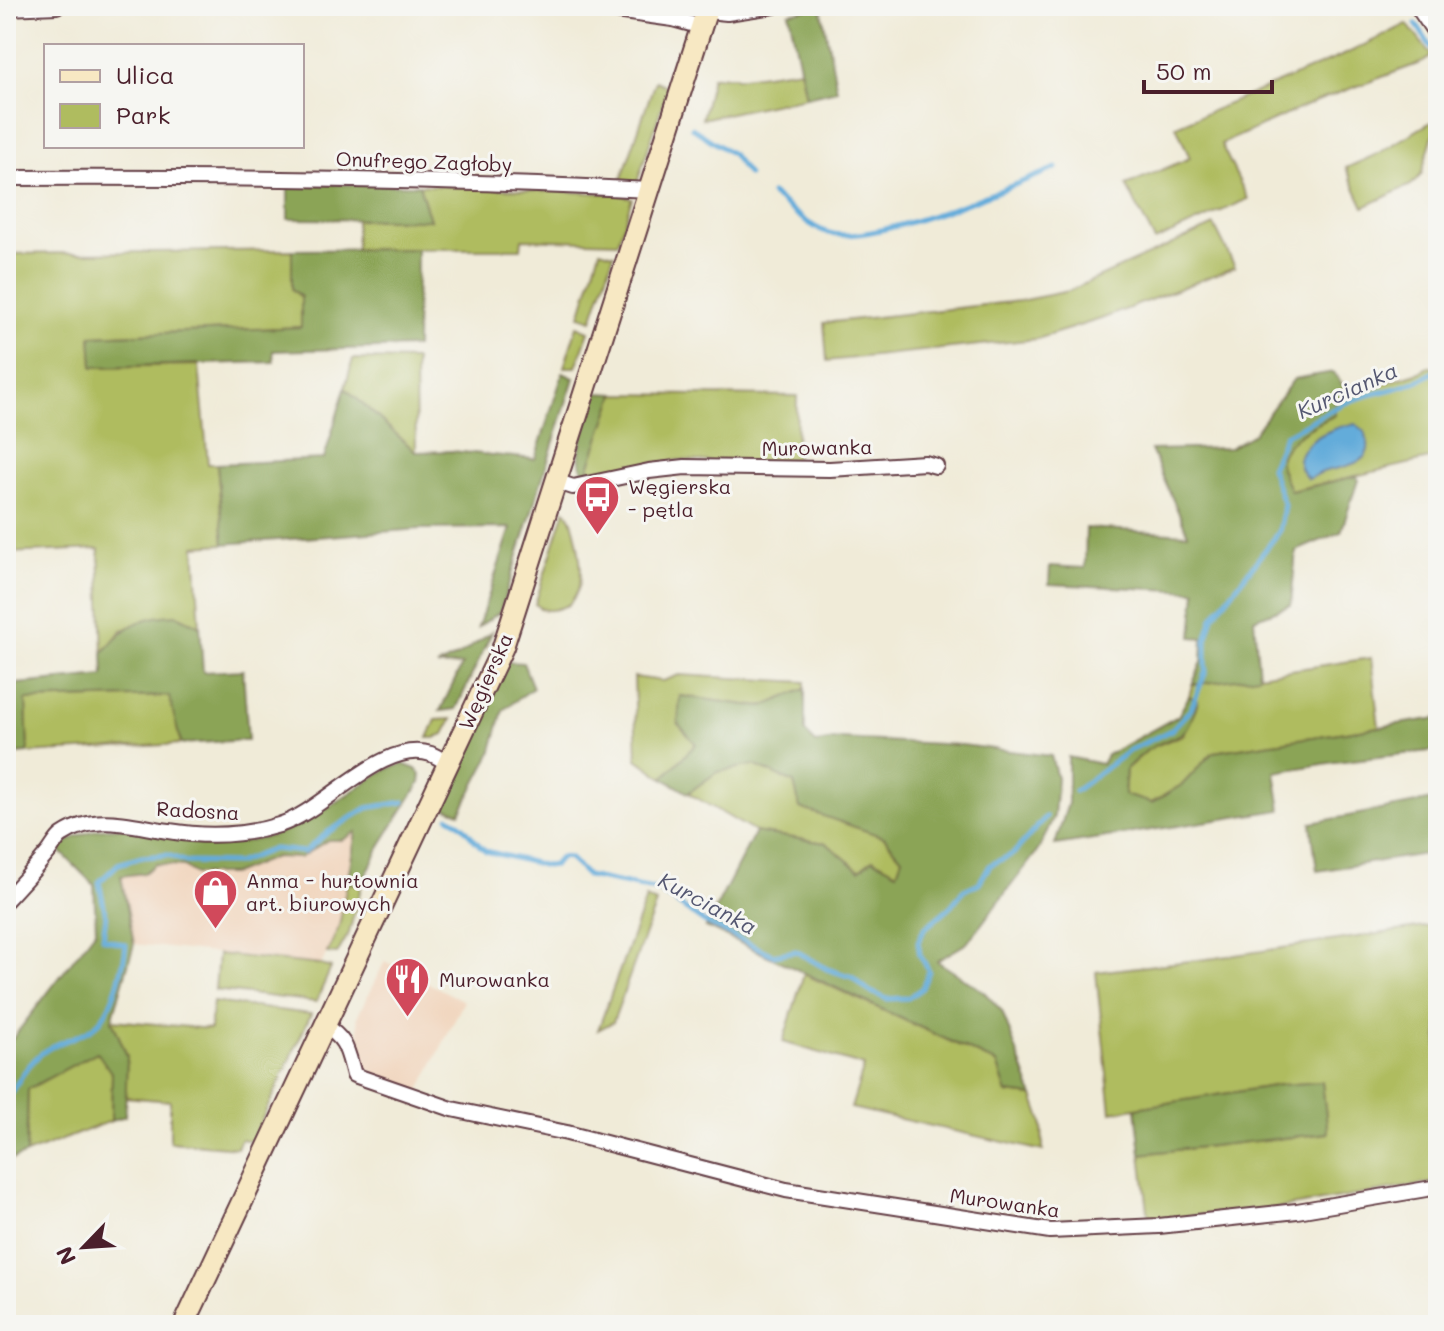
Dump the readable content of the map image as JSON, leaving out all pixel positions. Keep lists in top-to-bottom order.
{
  "streets": {
    "main road": ["Węgierska"],
    "street": ["Onufrego Zagłoby", "Murowanka", "Radosna"]
  },
  "crossings": [
    ["Onufrego Zagłoby", "Węgierska"],
    ["Murowanka", "Węgierska"],
    ["Węgierska", "Radosna"]
  ],
  "water": ["Kurcianka"],
  "places": {
    "bus stop": ["Węgierska - pętla"],
    "shop": ["Anma - hurtownia art. biurowych"],
    "restaurant": ["Murowanka"]
  },
  "legend": ["Ulica", "Park"],
  "scale_bar": "50 m",
  "north": "bottom left"
}
